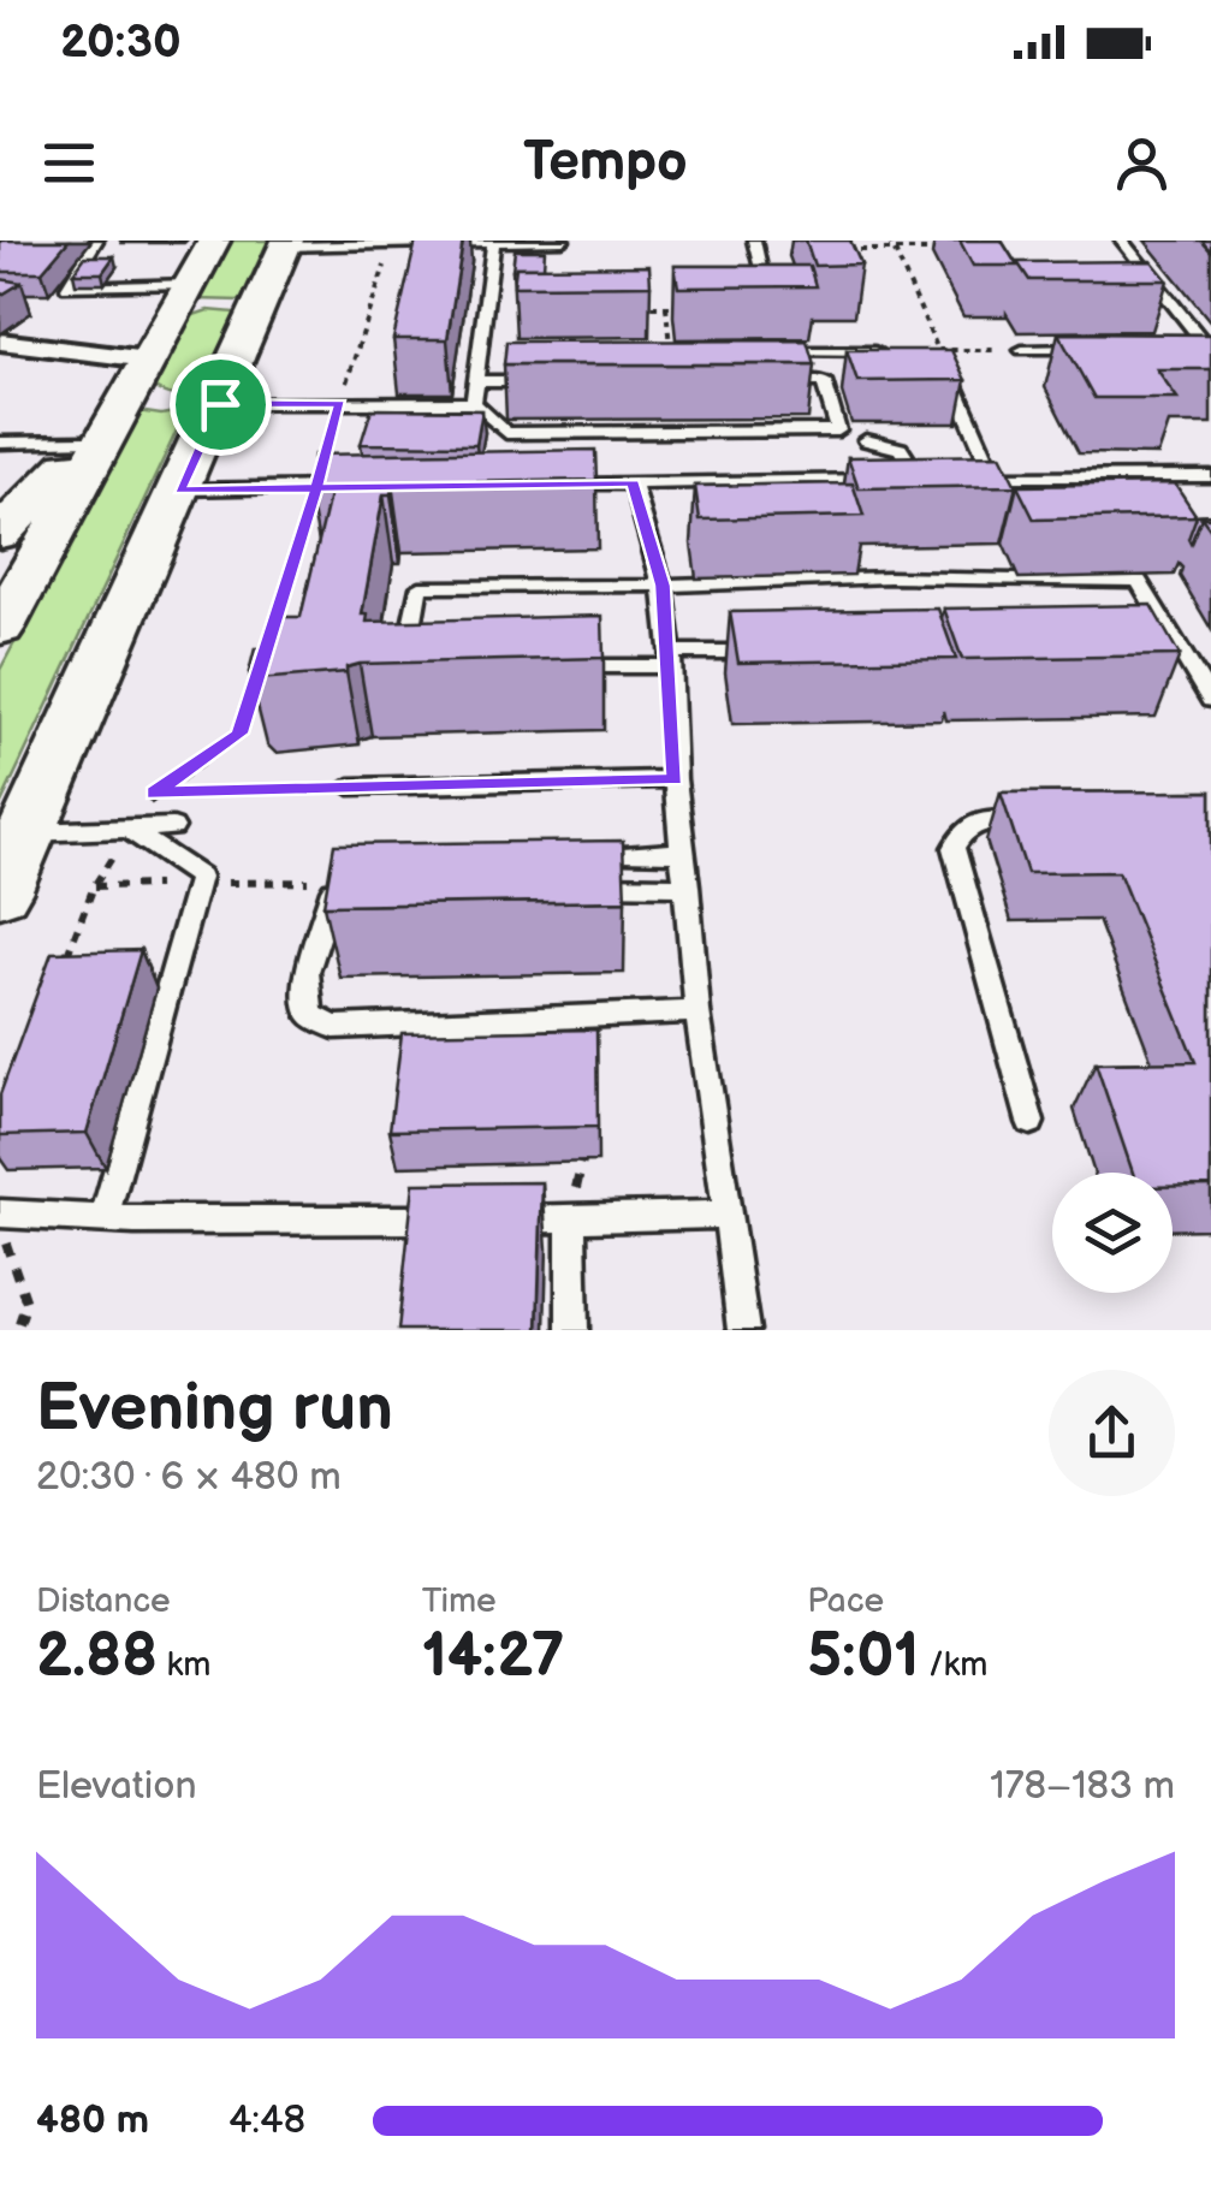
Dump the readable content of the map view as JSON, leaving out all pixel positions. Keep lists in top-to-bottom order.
{
  "page": {
    "status": "20:30",
    "header": "Tempo",
    "heading": ["Evening run", "20:30 · 6 × 480 m"],
    "stats": [
      ["Distance", "2.88 km"],
      ["Time", "14:27"],
      ["Pace", "5:01 /km"]
    ],
    "chart": ["Elevation", "178–183 m"],
    "list": [
      {
        "name": "480 m",
        "note": "4:48"
      }
    ]
  }
}
